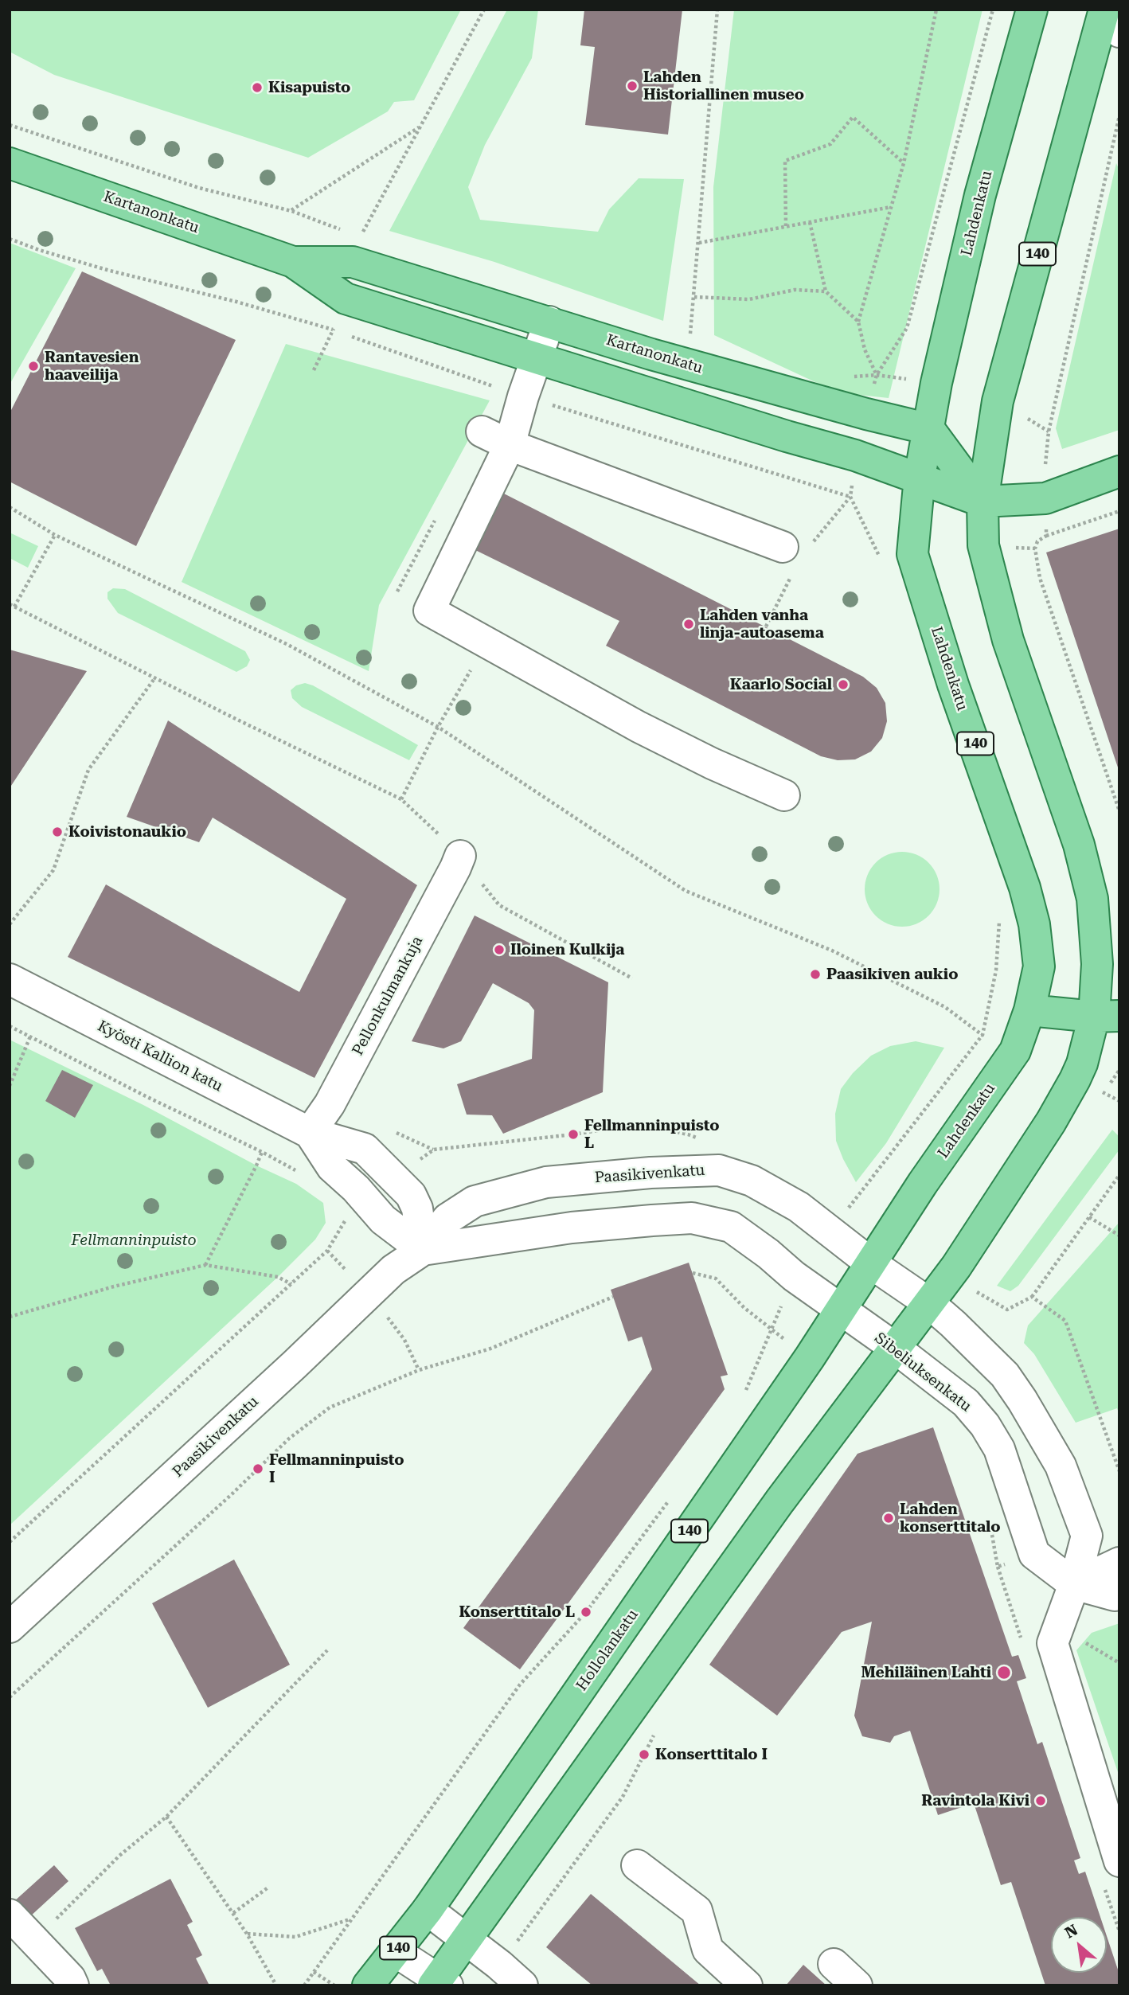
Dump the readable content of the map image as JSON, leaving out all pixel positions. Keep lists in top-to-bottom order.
{
  "streets": {
    "main road": [
      "Kartanonkatu",
      "Lahdenkatu",
      "140",
      "Hollolankatu"
    ],
    "street": [
      "Pellonkulmankuja",
      "Kyösti Kallion katu",
      "Paasikivenkatu",
      "Sibeliuksenkatu"
    ]
  },
  "crossings": [
    ["Kartanonkatu", "Lahdenkatu"],
    ["Kartanonkatu", "140"],
    ["Lahdenkatu", "Paasikivenkatu"],
    ["Lahdenkatu", "Sibeliuksenkatu"],
    ["Lahdenkatu", "Hollolankatu"],
    ["Pellonkulmankuja", "Kyösti Kallion katu"],
    ["Kyösti Kallion katu", "Paasikivenkatu"],
    ["Paasikivenkatu", "Sibeliuksenkatu"],
    ["Paasikivenkatu", "Hollolankatu"],
    ["Sibeliuksenkatu", "Hollolankatu"]
  ],
  "parks": ["Fellmanninpuisto"],
  "places": [
    "Lahden Historiallinen museo",
    "Kisapuisto",
    "Rantavesien haaveilija",
    "Lahden vanha linja-autoasema",
    "Kaarlo Social",
    "Koivistonaukio",
    "Iloinen Kulkija",
    "Paasikiven aukio",
    "Fellmanninpuisto L",
    "Fellmanninpuisto I",
    "Lahden konserttitalo",
    "Konserttitalo L",
    "Mehiläinen Lahti",
    "Konserttitalo I",
    "Ravintola Kivi"
  ],
  "north": "top left"
}
